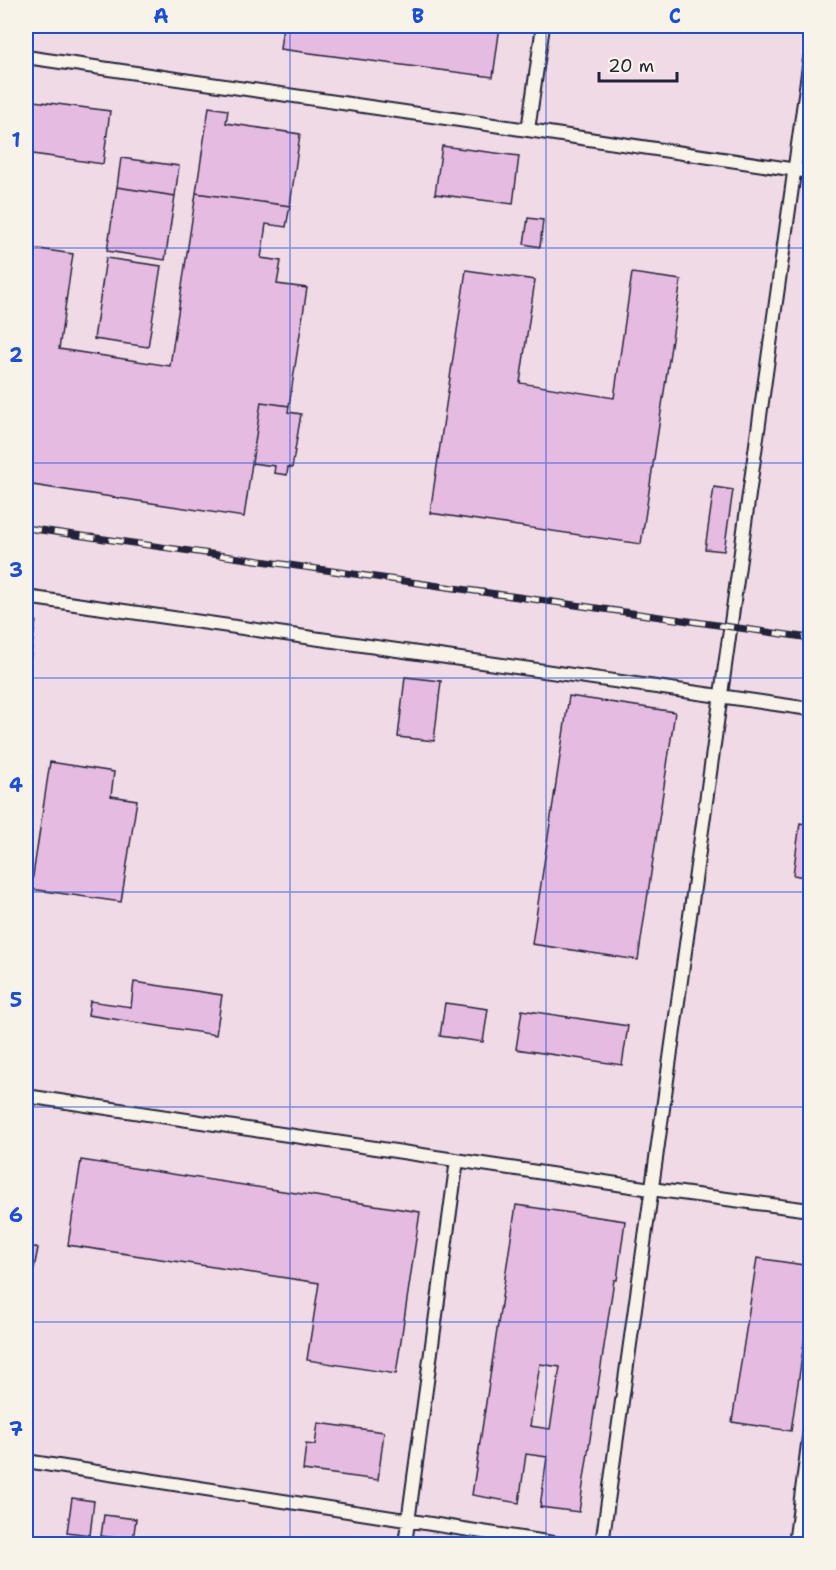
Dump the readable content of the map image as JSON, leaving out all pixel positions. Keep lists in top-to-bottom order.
{
  "scale_bar": "20 m",
  "grid": {
    "columns": ["A", "B", "C"],
    "rows": [
      "1",
      "2",
      "3",
      "4",
      "5",
      "6",
      "7"
    ]
  }
}
